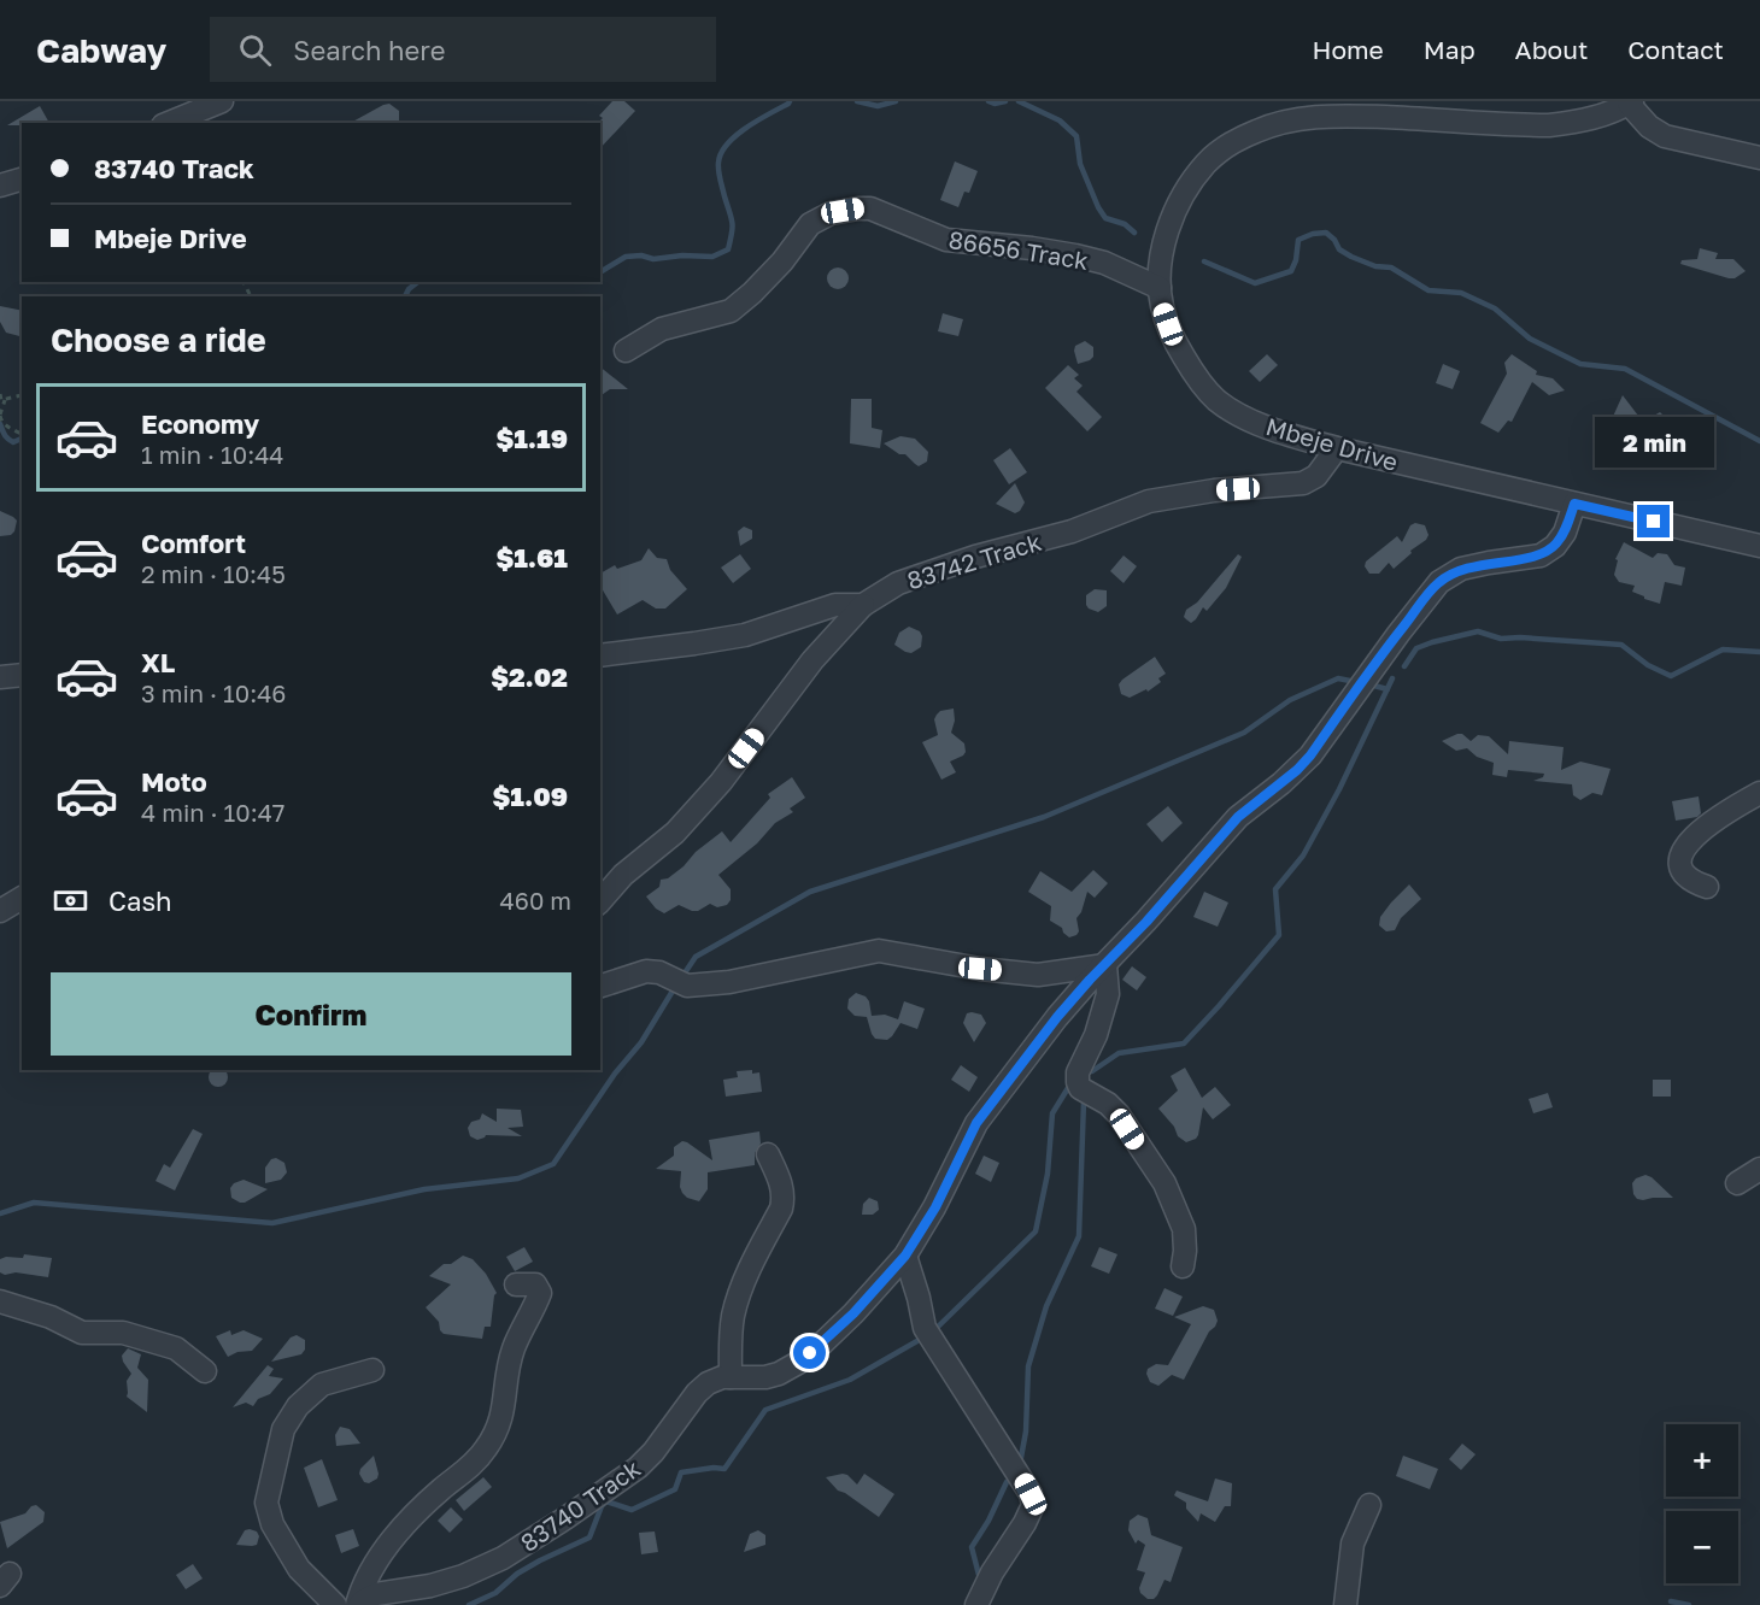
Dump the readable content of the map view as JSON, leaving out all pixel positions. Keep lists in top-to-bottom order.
{
  "streets": {
    "street": [
      "86656 Track",
      "Mbeje Drive",
      "83742 Track",
      "83740 Track"
    ]
  },
  "crossings": [
    ["86656 Track", "Mbeje Drive"],
    ["Mbeje Drive", "83742 Track"],
    ["Mbeje Drive", "83740 Track"]
  ],
  "page": {
    "header": "Cabway",
    "search": "Search here",
    "nav": [
      "Home",
      "Map",
      "About",
      "Contact"
    ],
    "banner": ["83740 Track", "Mbeje Drive"],
    "heading": "Choose a ride",
    "list": [
      {
        "name": "Economy",
        "note": "1 min · 10:44",
        "value": "$1.19"
      },
      {
        "name": "Comfort",
        "note": "2 min · 10:45",
        "value": "$1.61"
      },
      {
        "name": "XL",
        "note": "3 min · 10:46",
        "value": "$2.02"
      },
      {
        "name": "Moto",
        "note": "4 min · 10:47",
        "value": "$1.09"
      }
    ],
    "bubble": "2 min",
    "pay": ["Cash", "460 m"],
    "buttons": "Confirm",
    "map_buttons": ["+", "−"]
  }
}
